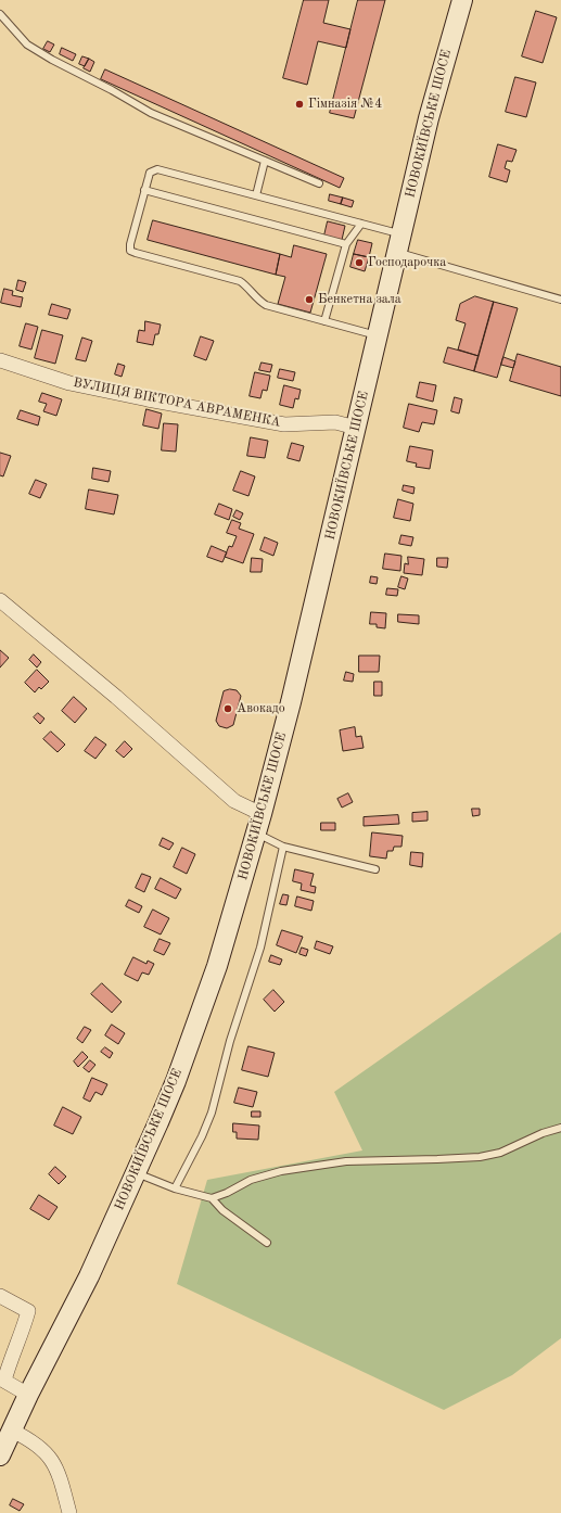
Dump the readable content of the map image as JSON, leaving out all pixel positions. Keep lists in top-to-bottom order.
{
  "streets": {
    "main road": ["НОВОКИЇВСЬКЕ ШОСЕ"],
    "street": ["ВУЛИЦЯ ВІКТОРА АВРАМЕНКА"]
  },
  "crossings": [
    ["НОВОКИЇВСЬКЕ ШОСЕ", "ВУЛИЦЯ ВІКТОРА АВРАМЕНКА"]
  ],
  "places": [
    "Гімназія №4",
    "Господарочка",
    "Бенкетна зала",
    "Авокадо"
  ]
}
